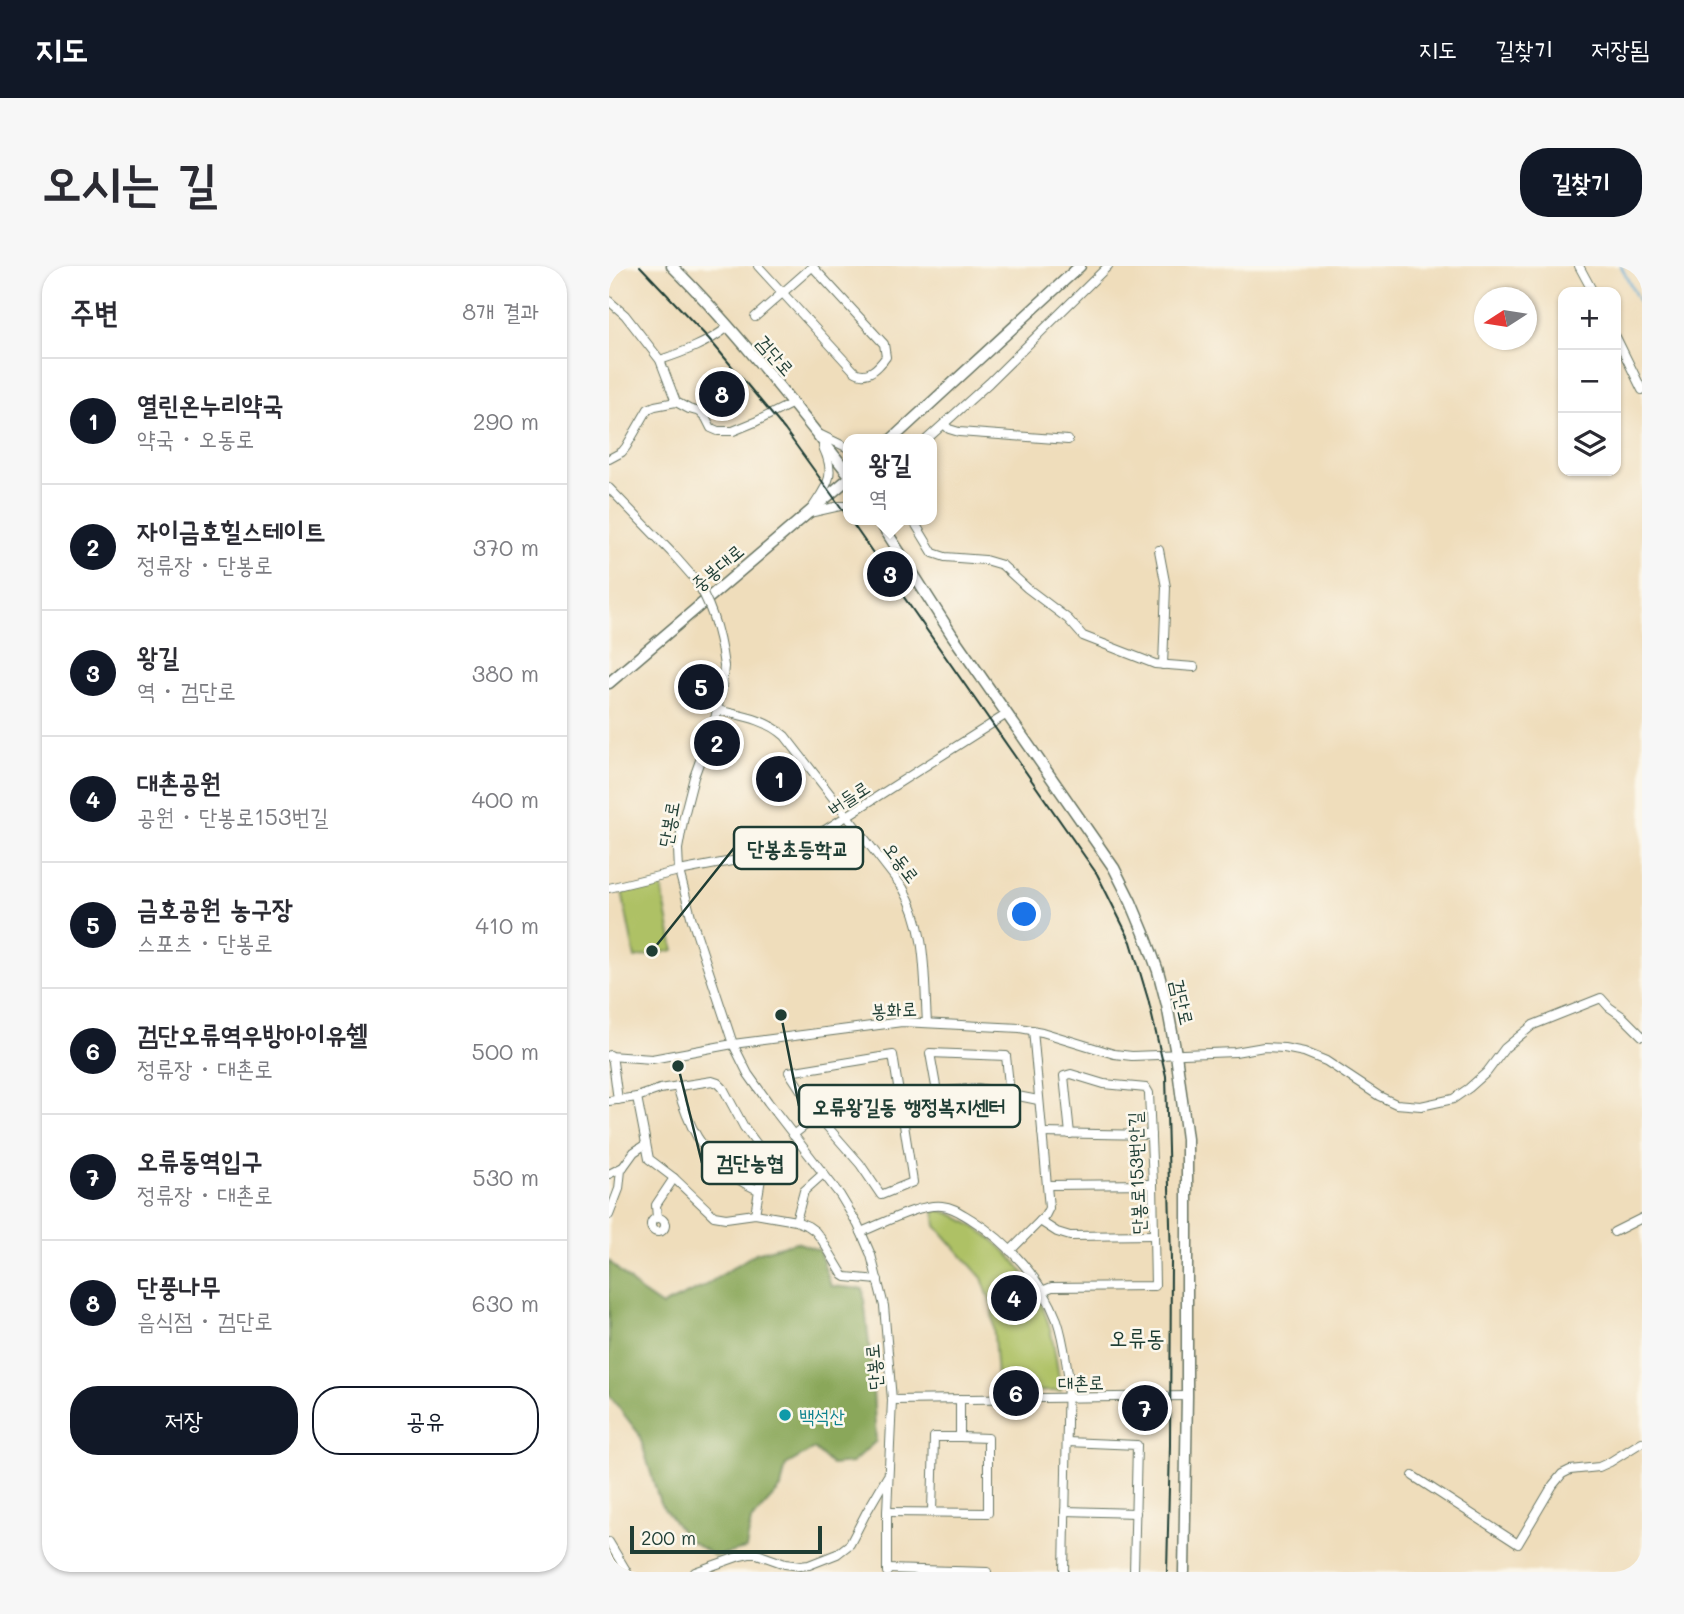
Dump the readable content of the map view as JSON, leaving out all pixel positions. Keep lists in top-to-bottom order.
{
  "streets": {
    "main road": ["검단로", "중봉대로"],
    "street": [
      "버들로",
      "단봉로",
      "오동로",
      "봉화로",
      "단봉로153번안길",
      "대촌로"
    ]
  },
  "crossings": [
    ["검단로", "버들로"],
    ["검단로", "봉화로"],
    ["검단로", "대촌로"],
    ["버들로", "단봉로"],
    ["버들로", "오동로"],
    ["단봉로", "오동로"],
    ["단봉로", "봉화로"],
    ["단봉로", "대촌로"],
    ["오동로", "봉화로"]
  ],
  "districts": ["오류동"],
  "places": [
    "단봉초등학교",
    "오류왕길동 행정복지센터",
    "검단농협",
    "백석산"
  ],
  "scale_bar": "200 m",
  "north": "left",
  "page": {
    "header": "지도",
    "nav": ["지도", "길찾기", "저장됨"],
    "buttons": [
      "길찾기",
      ["저장", "공유"]
    ],
    "title": "오시는 길",
    "heading": ["주변", "8개 결과"],
    "map_buttons": ["+", "−"],
    "list": [
      {
        "mark": "1",
        "name": "열린온누리약국",
        "note": "약국 · 오동로",
        "value": "290 m"
      },
      {
        "mark": "2",
        "name": "자이금호힐스테이트",
        "note": "정류장 · 단봉로",
        "value": "370 m"
      },
      {
        "mark": "3",
        "name": "왕길",
        "note": "역 · 검단로",
        "value": "380 m"
      },
      {
        "mark": "4",
        "name": "대촌공원",
        "note": "공원 · 단봉로153번길",
        "value": "400 m"
      },
      {
        "mark": "5",
        "name": "금호공원 농구장",
        "note": "스포츠 · 단봉로",
        "value": "410 m"
      },
      {
        "mark": "6",
        "name": "검단오류역우방아이유쉘",
        "note": "정류장 · 대촌로",
        "value": "500 m"
      },
      {
        "mark": "7",
        "name": "오류동역입구",
        "note": "정류장 · 대촌로",
        "value": "530 m"
      },
      {
        "mark": "8",
        "name": "단풍나무",
        "note": "음식점 · 검단로",
        "value": "630 m"
      }
    ],
    "pins": [
      "8",
      "3",
      "5",
      "2",
      "1",
      "4",
      "6",
      "7"
    ],
    "popup": ["왕길", "역"],
    "scale": "200 m"
  }
}
